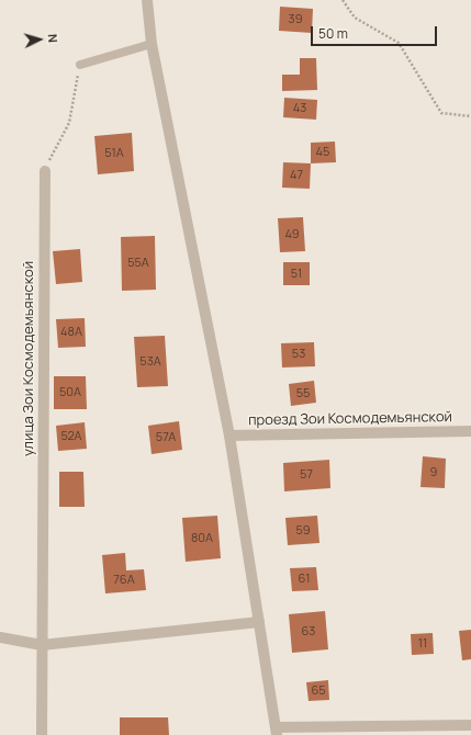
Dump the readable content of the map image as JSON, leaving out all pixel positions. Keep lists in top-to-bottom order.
{
  "streets": {
    "street": ["улица Зои Космодемьянской", "проезд Зои Космодемьянской"]
  },
  "house_numbers": [
    "39",
    "43",
    "45",
    "51А",
    "47",
    "49",
    "55А",
    "51",
    "48А",
    "53",
    "53А",
    "50А",
    "55",
    "52А",
    "57А",
    "9",
    "57",
    "59",
    "80А",
    "61",
    "76А",
    "63",
    "11",
    "65"
  ],
  "scale_bar": "50 m",
  "north": "right"
}
